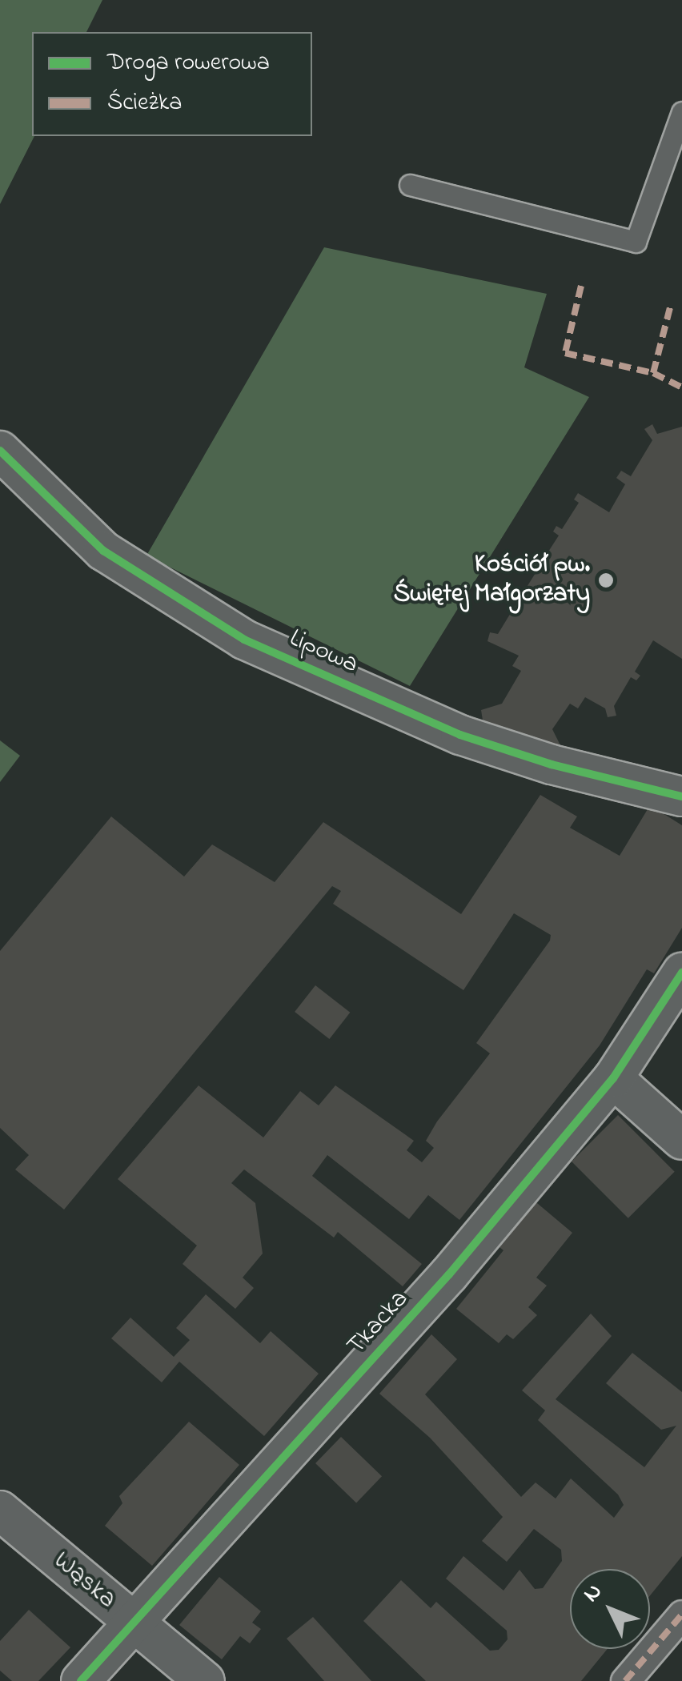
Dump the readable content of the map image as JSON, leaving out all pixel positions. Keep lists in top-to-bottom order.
{
  "streets": {
    "street": ["Lipowa", "Tkacka", "Wąska"]
  },
  "crossings": [
    ["Tkacka", "Wąska"]
  ],
  "places": ["Kościół pw. Świętej Małgorzaty"],
  "legend": ["Droga rowerowa", "Ścieżka"],
  "north": "top left"
}
